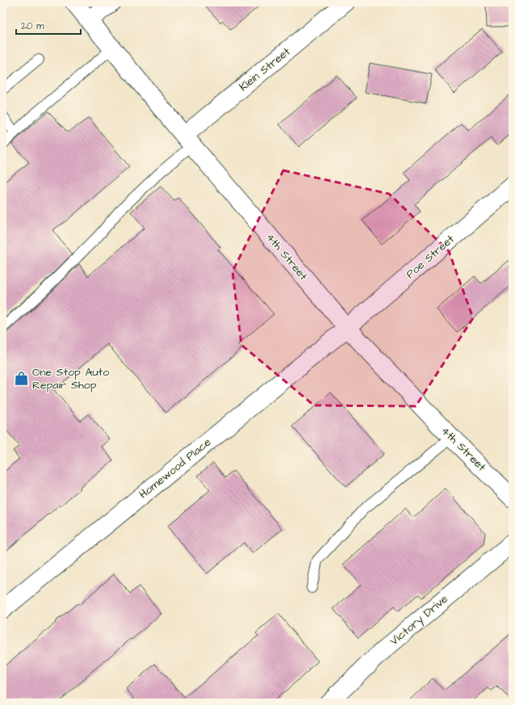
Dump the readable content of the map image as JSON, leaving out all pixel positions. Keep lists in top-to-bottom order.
{
  "streets": {
    "street": [
      "Klein Street",
      "4th Street",
      "Poe Street",
      "Homewood Place",
      "Victory Drive"
    ]
  },
  "crossings": [
    ["Klein Street", "4th Street"],
    ["4th Street", "Poe Street"],
    ["4th Street", "Homewood Place"],
    ["Poe Street", "Homewood Place"]
  ],
  "places": {
    "shop": ["One Stop Auto Repair Shop"]
  },
  "scale_bar": "20 m"
}
